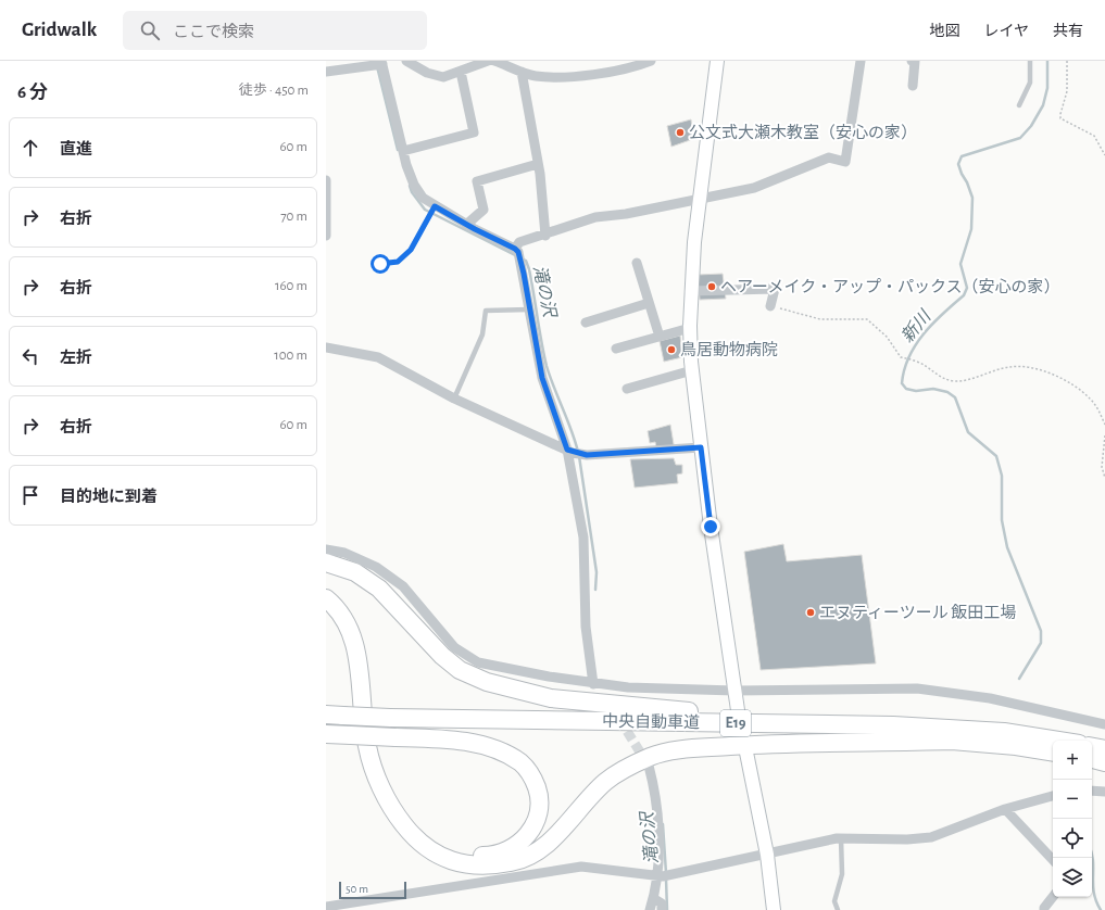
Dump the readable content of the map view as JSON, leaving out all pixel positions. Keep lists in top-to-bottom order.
{
  "streets": {
    "highway": ["中央自動車道", "E19"]
  },
  "water": ["滝の沢", "新川"],
  "places": [
    "公文式大瀬木教室（安心の家）",
    "ヘアーメイク・アップ・パックス（安心の家）",
    "鳥居動物病院",
    "エヌティーツール 飯田工場"
  ],
  "scale_bar": "50 m",
  "page": {
    "header": "Gridwalk",
    "search": "ここで検索",
    "nav": ["地図", "レイヤ", "共有"],
    "heading": ["6 分", "徒歩 · 450 m"],
    "list": [
      ["直進", "60 m"],
      ["右折", "70 m"],
      ["右折", "160 m"],
      ["左折", "100 m"],
      ["右折", "60 m"],
      "目的地に到着"
    ],
    "map_buttons": ["+", "−"],
    "scale": "50 m"
  }
}
